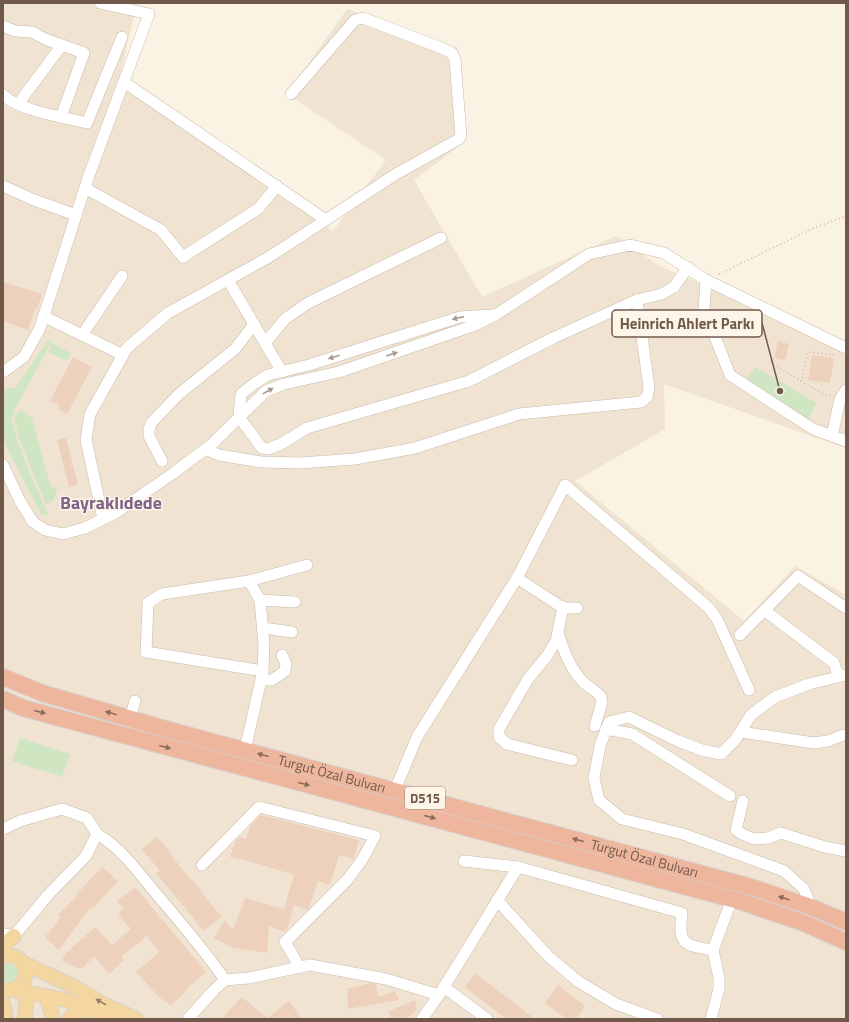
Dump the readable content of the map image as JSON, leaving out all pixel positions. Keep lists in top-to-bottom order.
{
  "streets": {
    "highway": ["Turgut Özal Bulvarı", "D515"]
  },
  "districts": ["Bayraklıdede"],
  "places": ["Heinrich Ahlert Parkı"]
}
